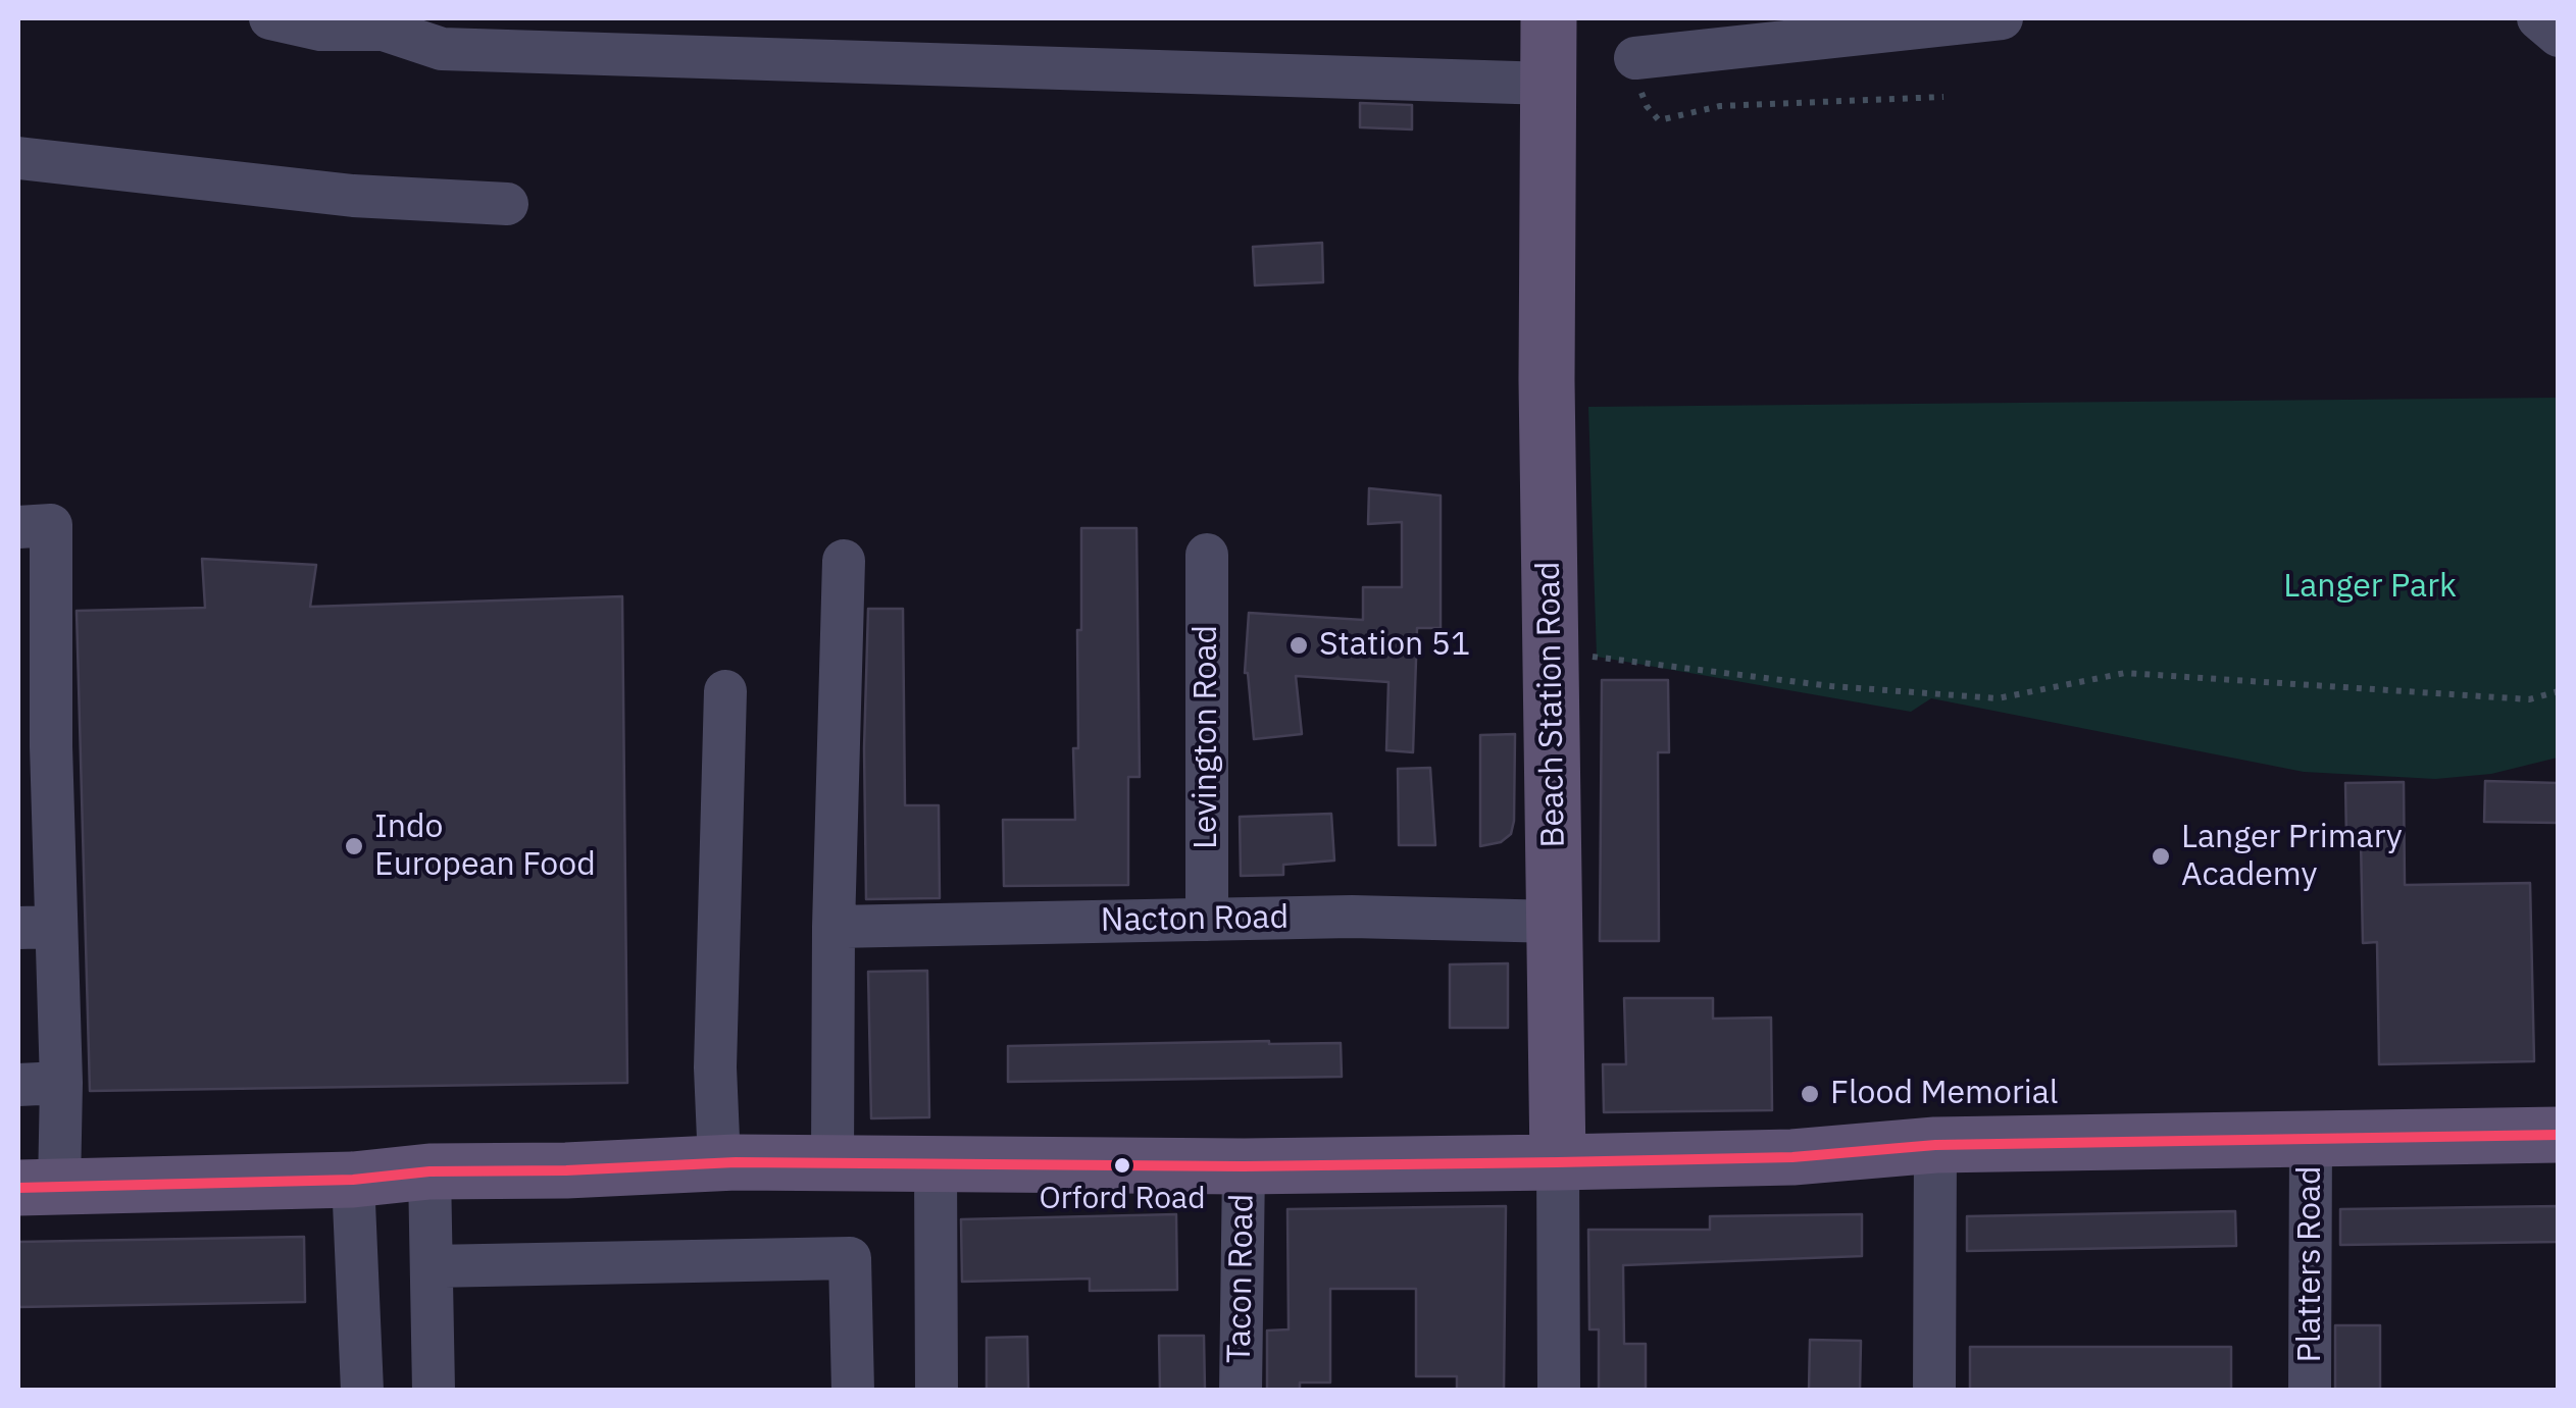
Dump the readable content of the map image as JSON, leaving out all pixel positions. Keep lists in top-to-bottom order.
{
  "streets": {
    "main road": ["Beach Station Road"],
    "street": [
      "Levington Road",
      "Nacton Road",
      "Platters Road",
      "Tacon Road"
    ]
  },
  "crossings": [
    ["Beach Station Road", "Nacton Road"],
    ["Levington Road", "Nacton Road"]
  ],
  "parks": ["Langer Park"],
  "places": [
    "Station 51",
    "Indo European Food",
    "Langer Primary Academy",
    "Flood Memorial",
    "Orford Road"
  ]
}
